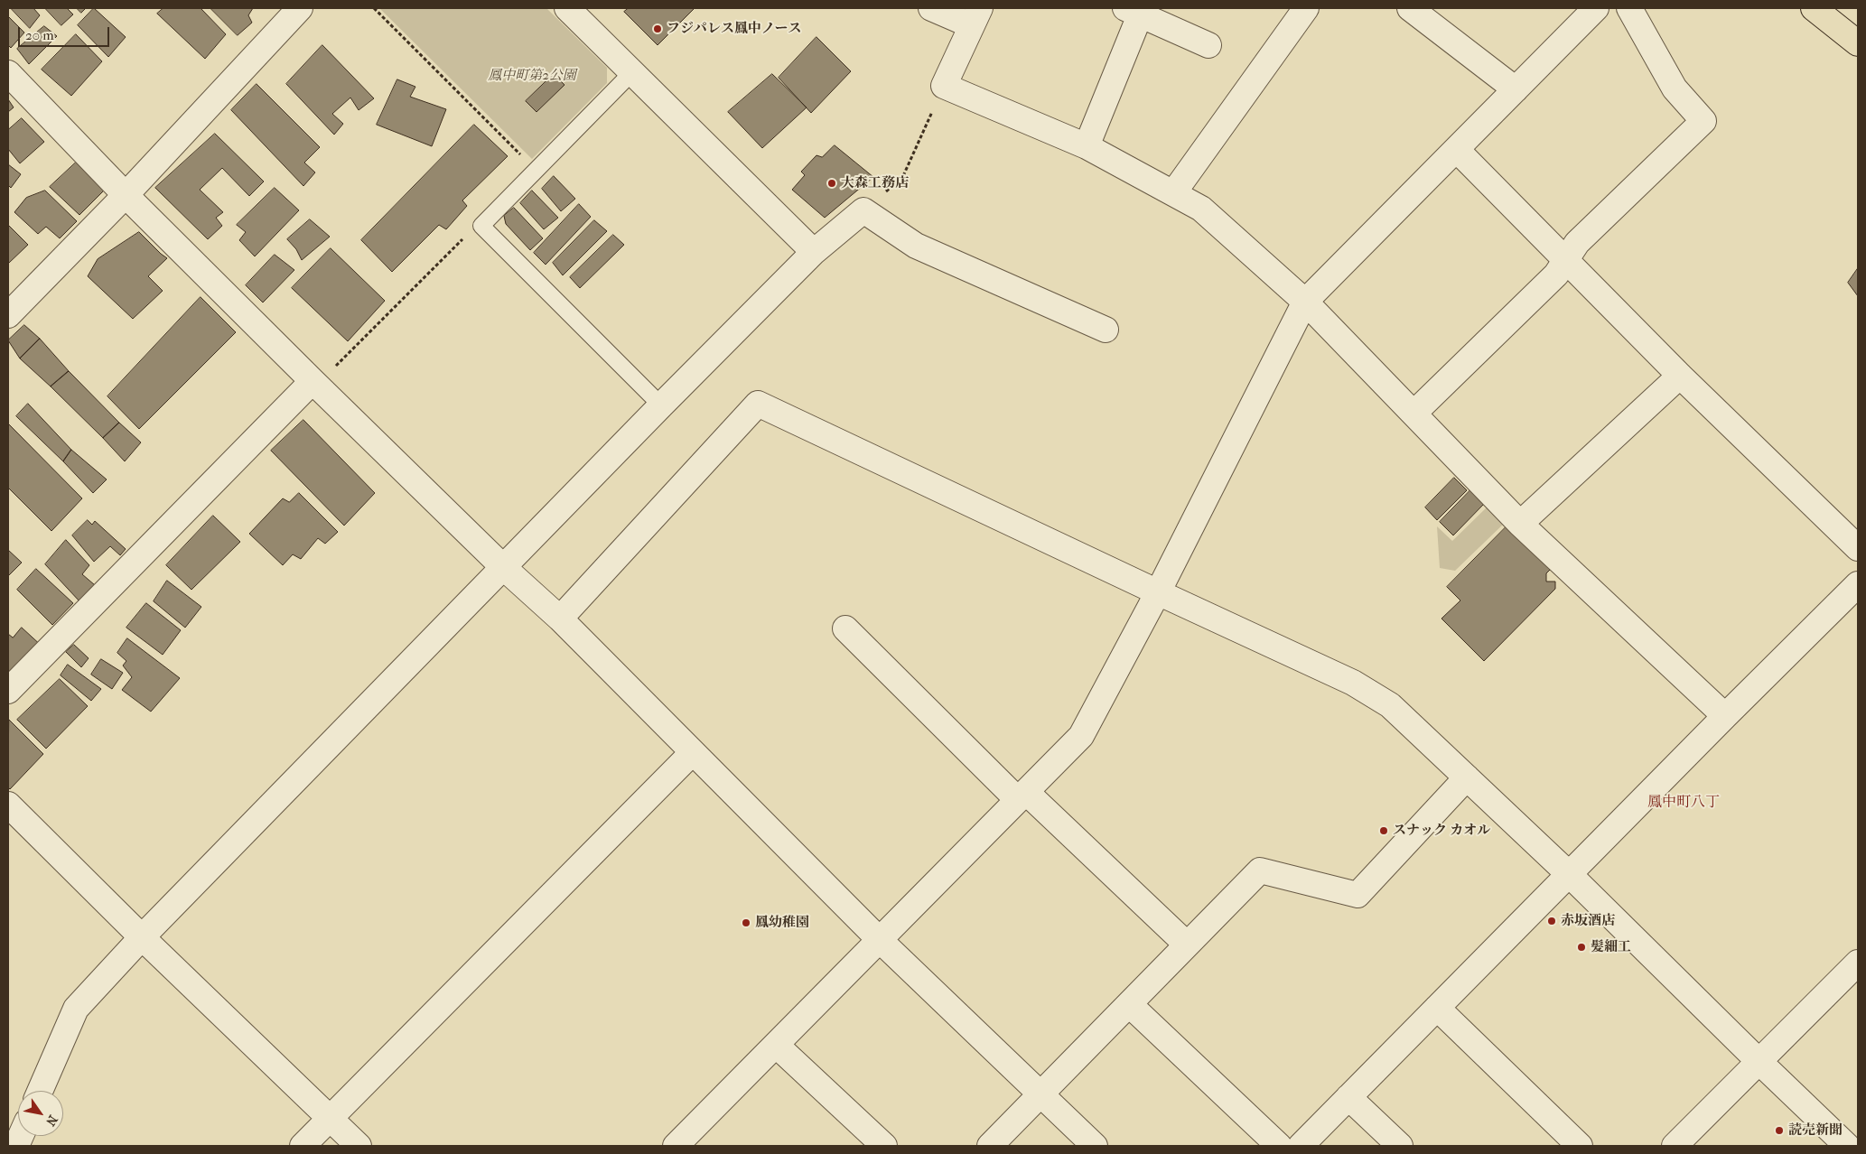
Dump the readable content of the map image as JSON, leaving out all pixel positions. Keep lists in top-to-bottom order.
{
  "districts": ["鳳中町八丁"],
  "parks": ["鳳中町第2公園"],
  "places": [
    "フジパレス鳳中ノース",
    "大森工務店",
    "スナック カオル",
    "赤坂酒店",
    "鳳幼稚園",
    "髪細工",
    "読売新聞"
  ],
  "scale_bar": "20 m",
  "north": "bottom right"
}
